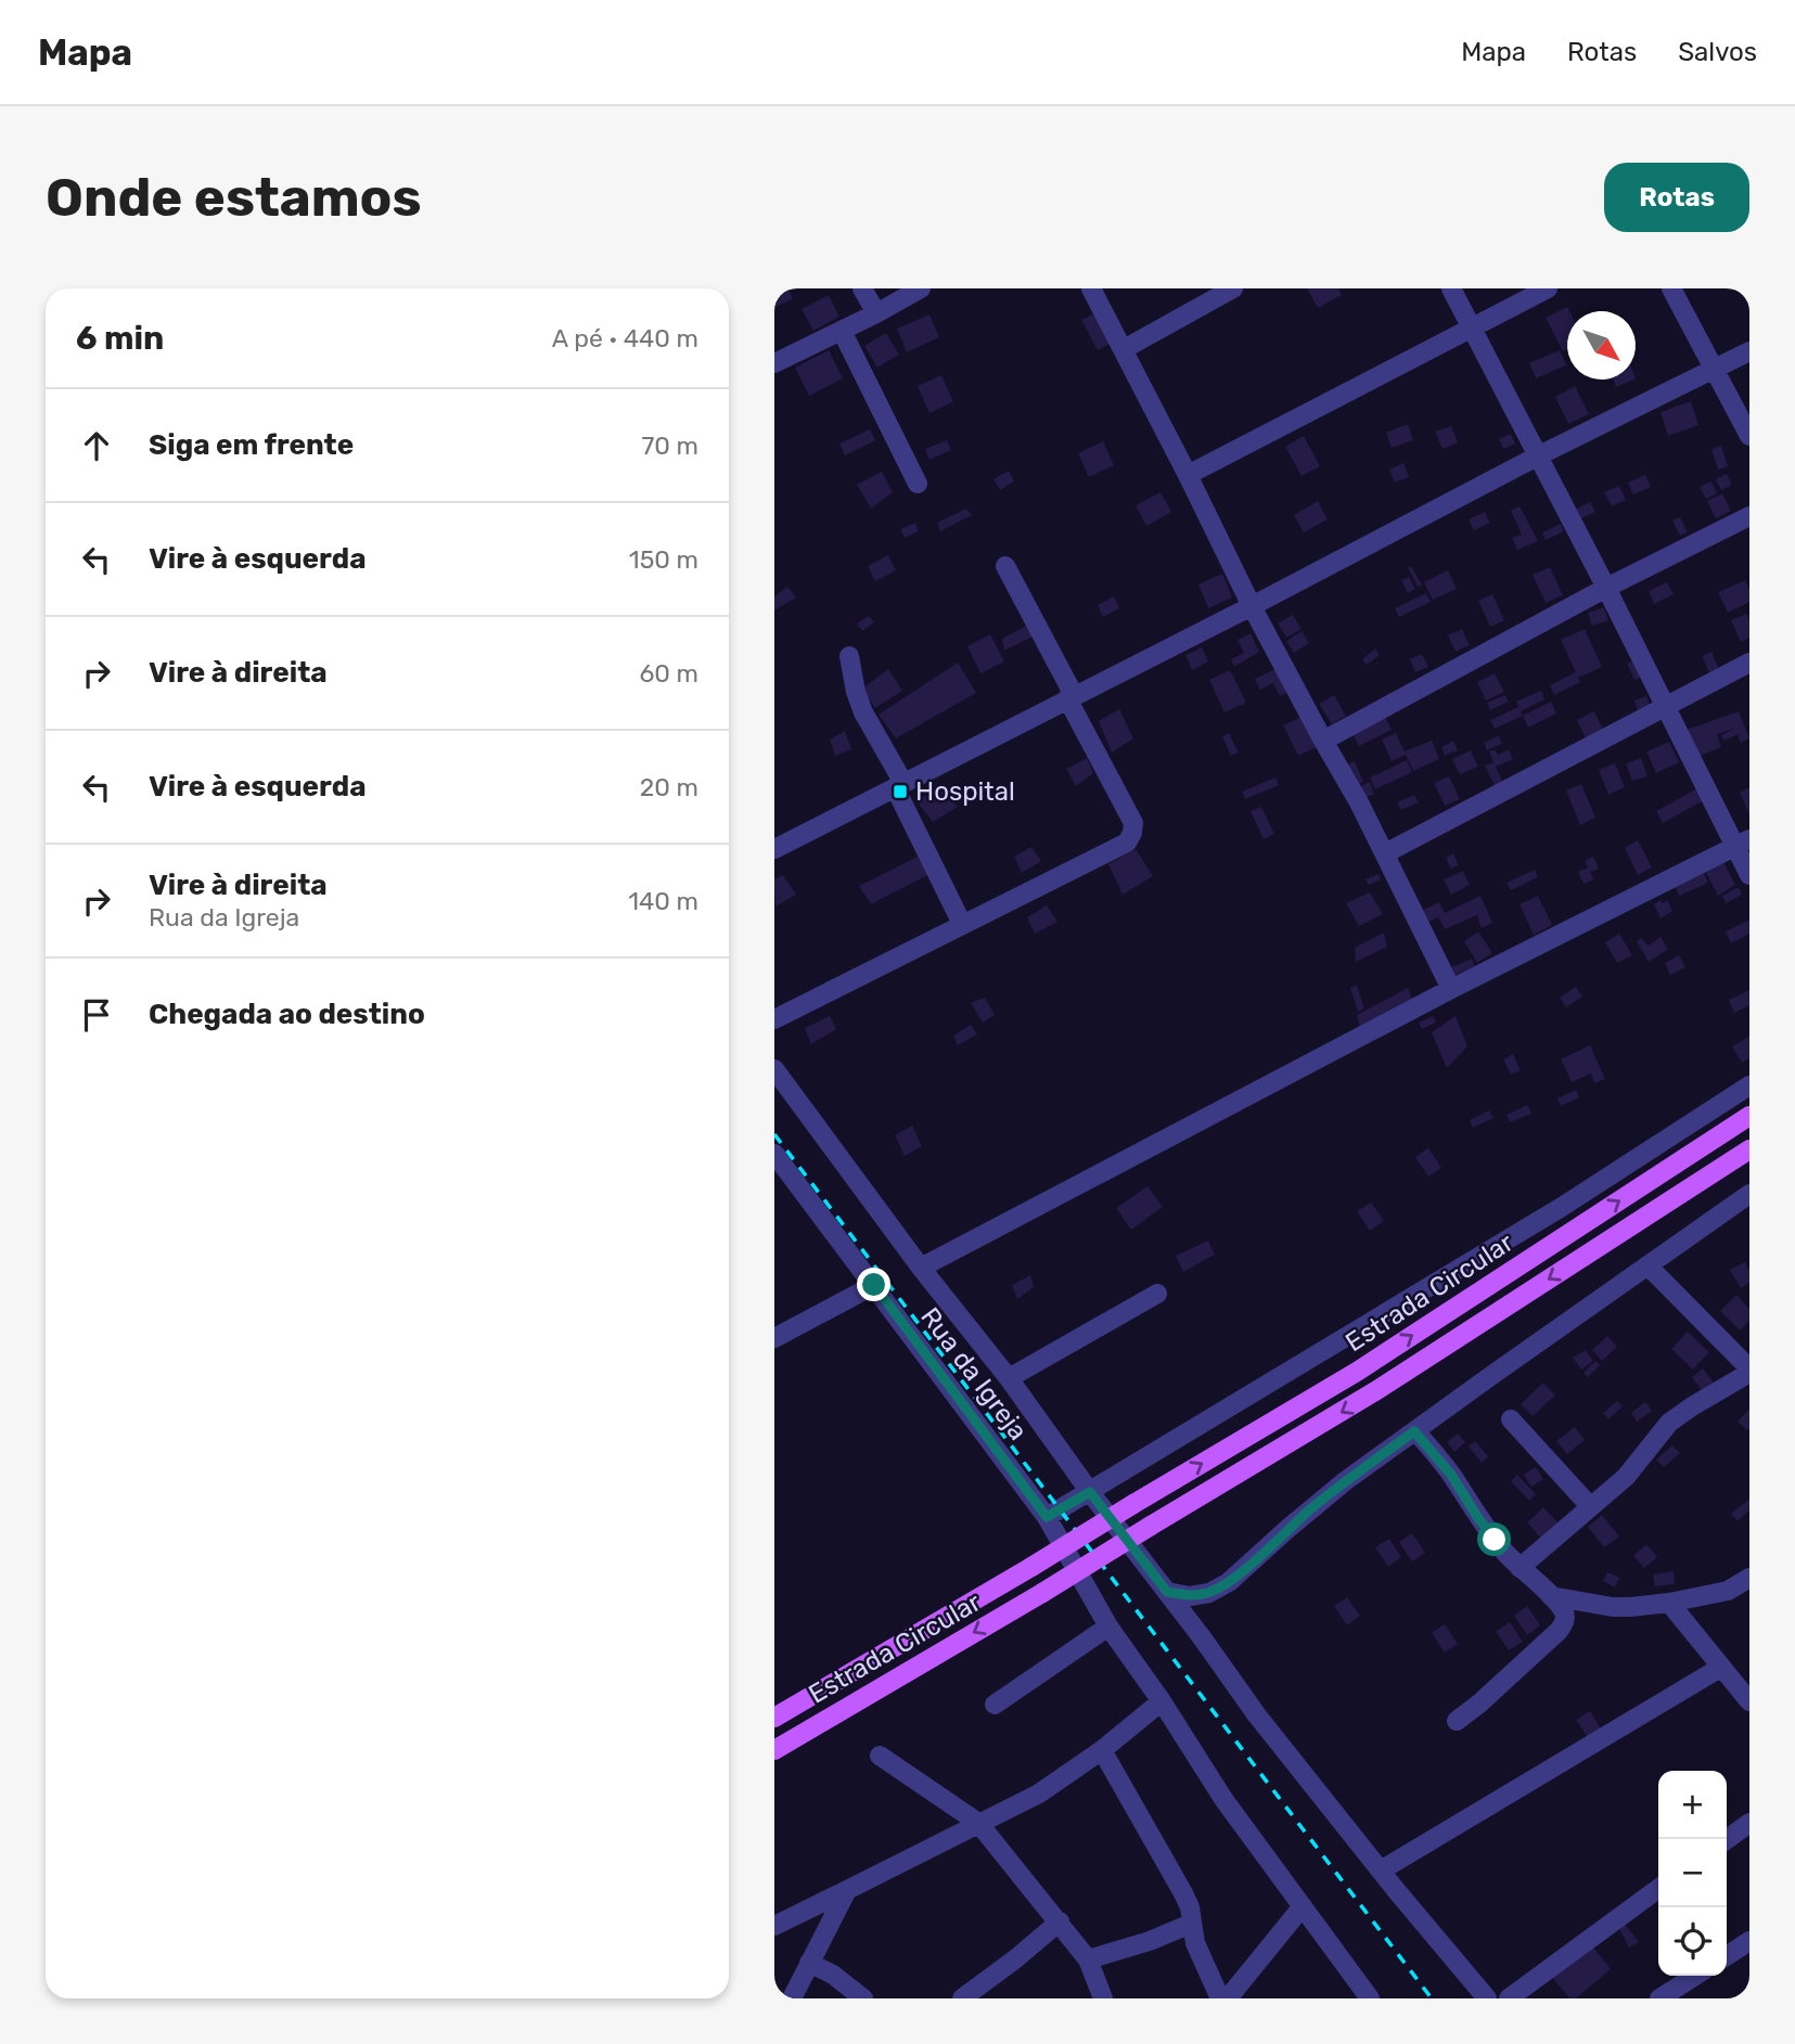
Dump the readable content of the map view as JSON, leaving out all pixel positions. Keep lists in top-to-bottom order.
{
  "streets": {
    "main road": ["Estrada Circular"],
    "street": ["Rua da Igreja"]
  },
  "places": {
    "transit": ["Hospital"]
  },
  "north": "bottom right",
  "page": {
    "header": "Mapa",
    "nav": ["Mapa", "Rotas", "Salvos"],
    "buttons": "Rotas",
    "title": "Onde estamos",
    "heading": ["6 min", "A pé · 440 m"],
    "list": [
      ["Siga em frente", "70 m"],
      ["Vire à esquerda", "150 m"],
      ["Vire à direita", "60 m"],
      ["Vire à esquerda", "20 m"],
      ["Vire à direita", "Rua da Igreja", "140 m"],
      "Chegada ao destino"
    ],
    "map_buttons": ["+", "−"]
  }
}
